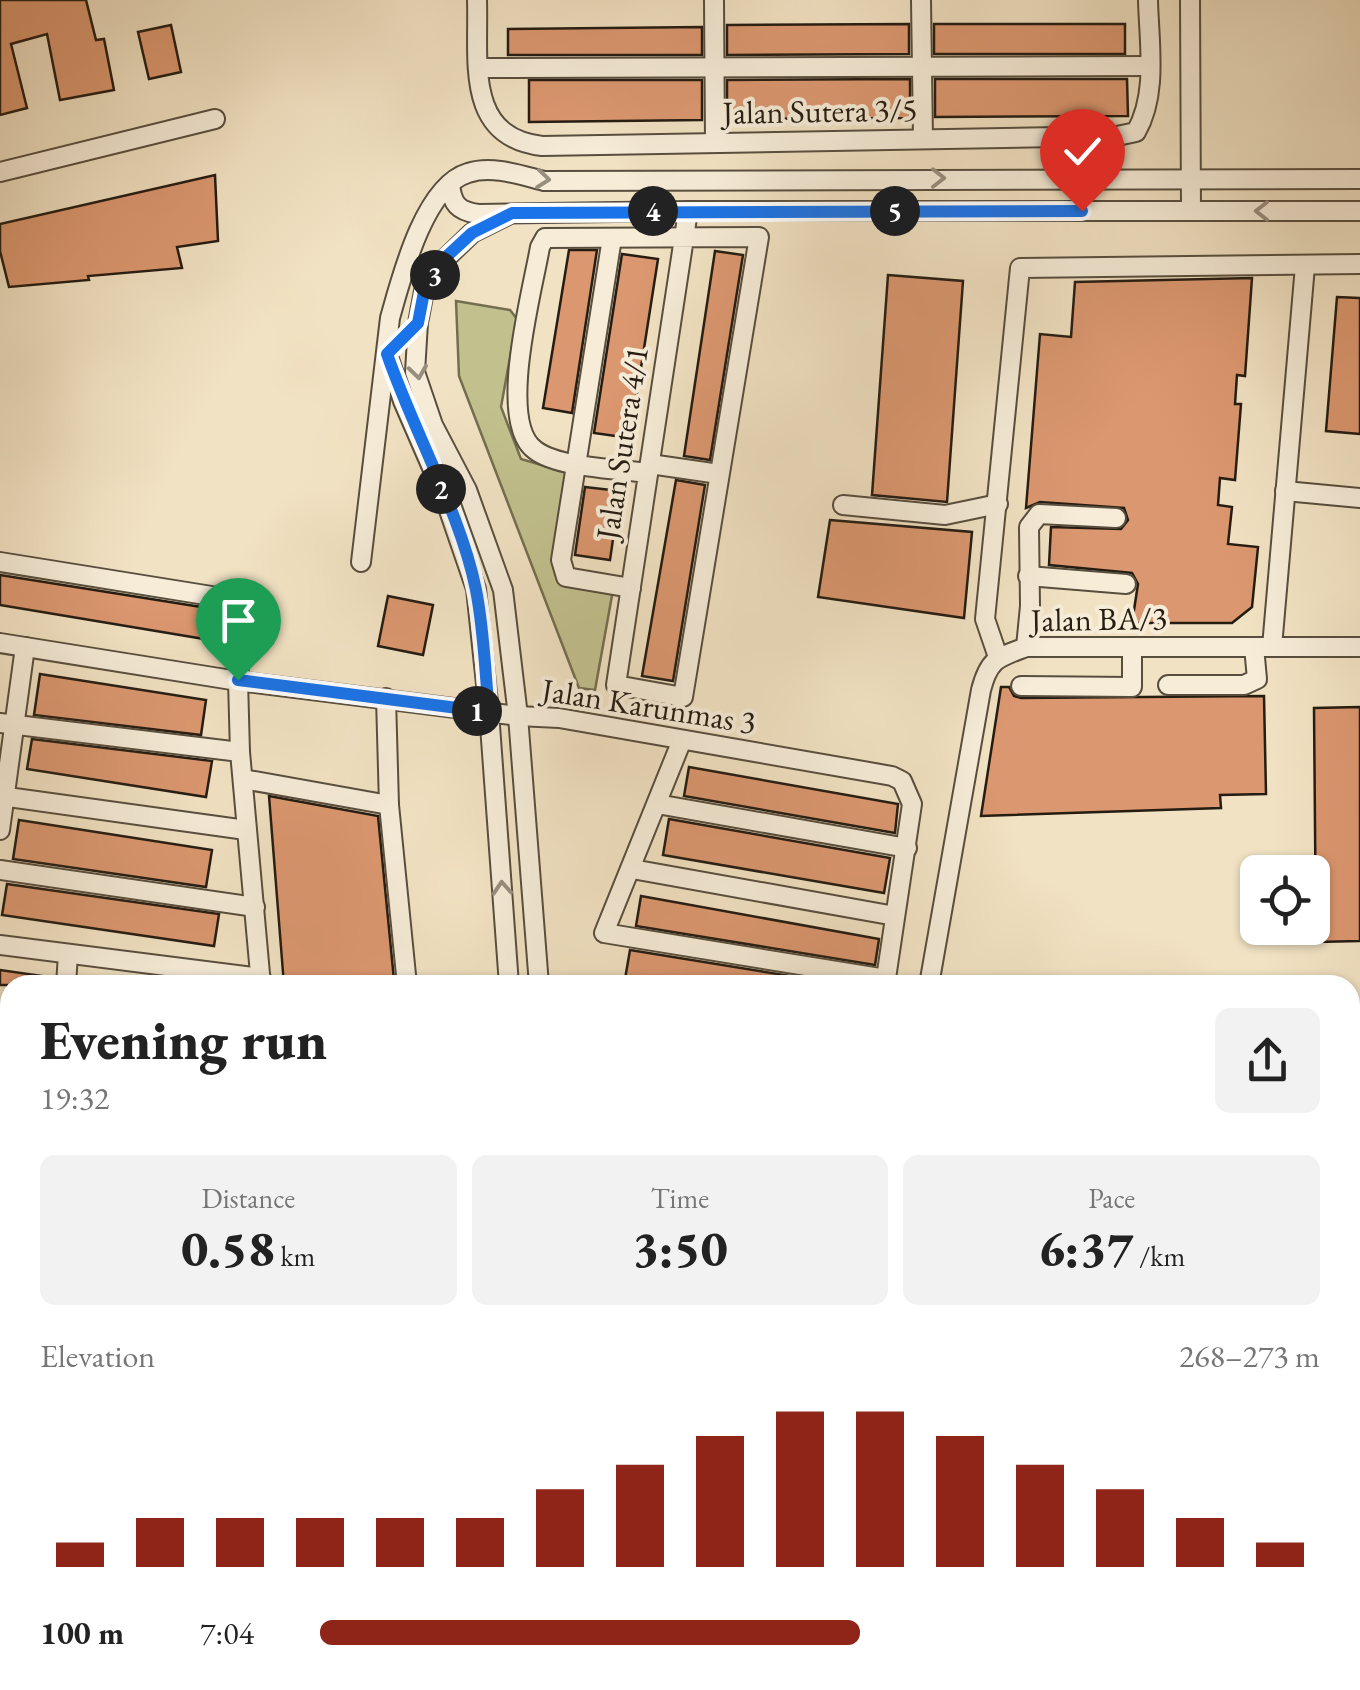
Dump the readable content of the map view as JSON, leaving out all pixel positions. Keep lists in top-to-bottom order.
{
  "streets": {
    "street": [
      "Jalan Sutera 3/5",
      "Jalan Sutera 4/1",
      "Jalan BA/3",
      "Jalan Karunmas 3"
    ]
  },
  "page": {
    "pins": [
      "4",
      "5",
      "3",
      "2",
      "1"
    ],
    "heading": ["Evening run", "19:32"],
    "stats": [
      ["Distance", "0.58 km"],
      ["Time", "3:50"],
      ["Pace", "6:37 /km"]
    ],
    "chart": ["Elevation", "268–273 m"],
    "list": [
      {
        "name": "100 m",
        "note": "7:04"
      }
    ]
  }
}
